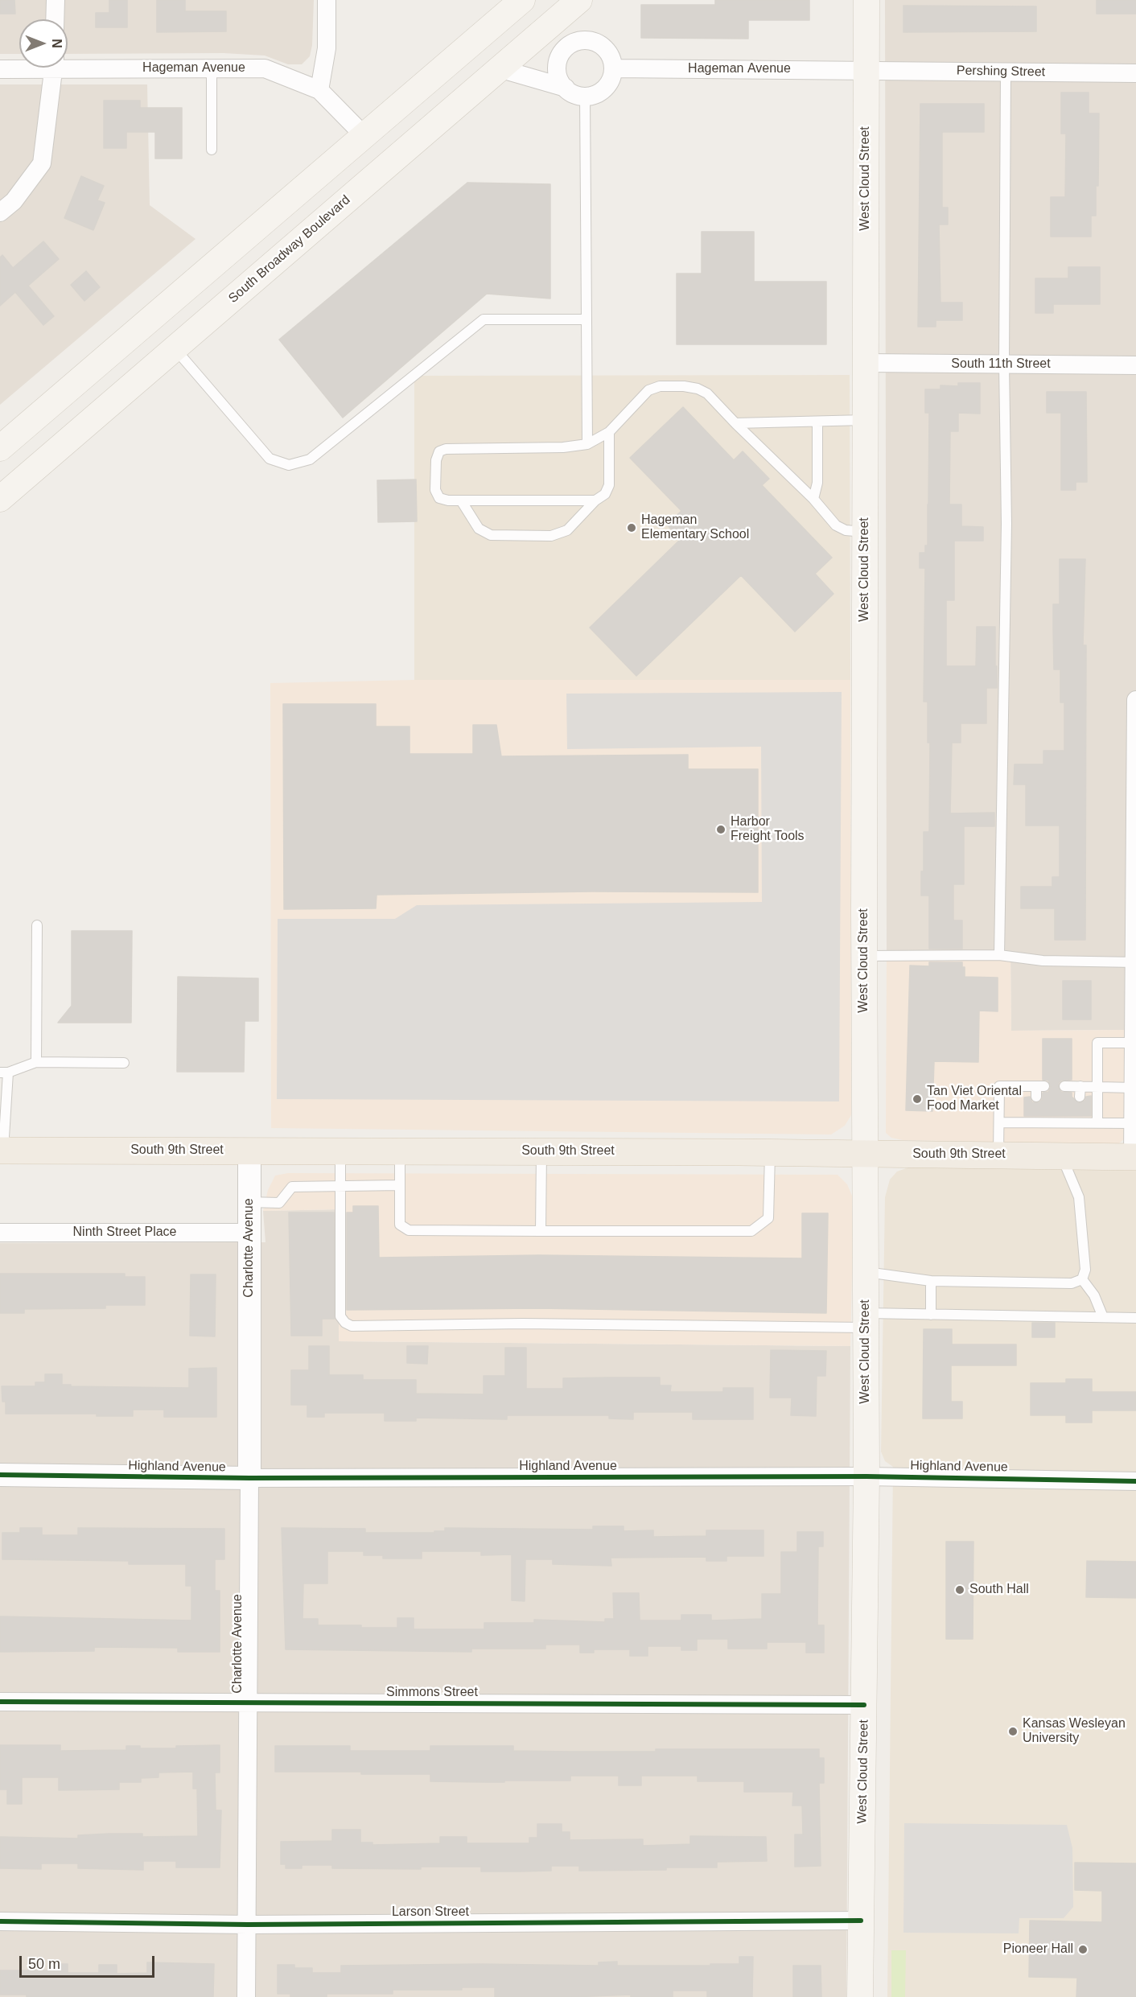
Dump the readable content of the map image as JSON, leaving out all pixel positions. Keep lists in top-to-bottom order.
{
  "streets": {
    "main road": ["West Cloud Street", "South Broadway Boulevard", "South 9th Street"],
    "street": [
      "Hageman Avenue",
      "Pershing Street",
      "South 11th Street",
      "Ninth Street Place",
      "Charlotte Avenue",
      "Highland Avenue",
      "Simmons Street",
      "Larson Street"
    ]
  },
  "crossings": [
    ["Hageman Avenue", "Pershing Street"],
    ["Hageman Avenue", "West Cloud Street"],
    ["Pershing Street", "West Cloud Street"],
    ["West Cloud Street", "South 11th Street"],
    ["West Cloud Street", "South 9th Street"],
    ["West Cloud Street", "Highland Avenue"],
    ["West Cloud Street", "Simmons Street"],
    ["West Cloud Street", "Larson Street"],
    ["South 9th Street", "Charlotte Avenue"],
    ["Ninth Street Place", "Charlotte Avenue"],
    ["Charlotte Avenue", "Highland Avenue"],
    ["Charlotte Avenue", "Simmons Street"],
    ["Charlotte Avenue", "Larson Street"]
  ],
  "places": [
    "Hageman Elementary School",
    "Harbor Freight Tools",
    "Tan Viet Oriental Food Market",
    "South Hall",
    "Kansas Wesleyan University",
    "Pioneer Hall"
  ],
  "scale_bar": "50 m",
  "north": "right"
}
